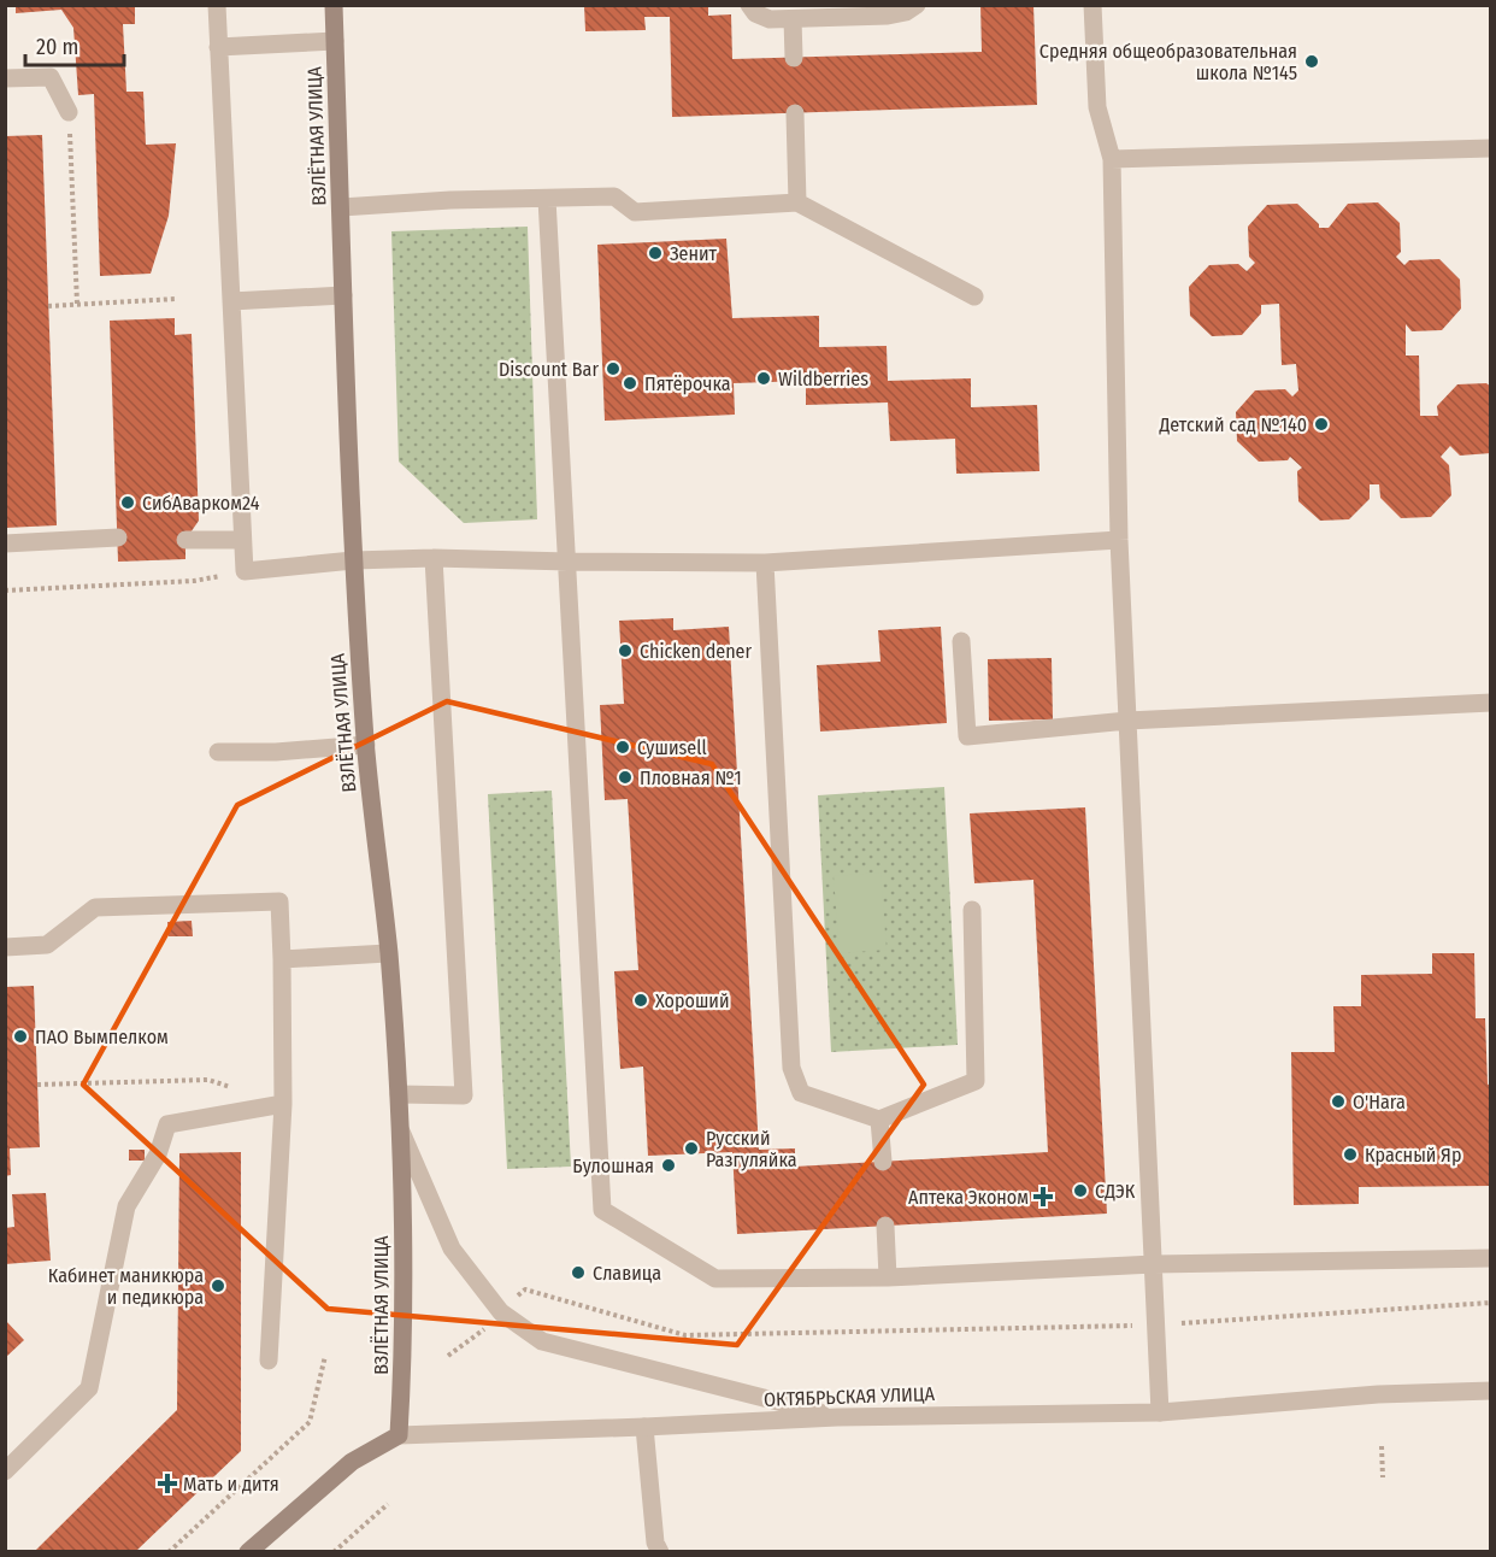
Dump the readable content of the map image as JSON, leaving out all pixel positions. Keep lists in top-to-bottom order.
{
  "streets": {
    "main road": ["ВЗЛЁТНАЯ УЛИЦА", "ОКТЯБРЬСКАЯ УЛИЦА"]
  },
  "crossings": [
    ["ВЗЛЁТНАЯ УЛИЦА", "ОКТЯБРЬСКАЯ УЛИЦА"]
  ],
  "places": {
    "other": [
      "Средняя общеобразовательная школа №145",
      "Зенит",
      "Discount Bar",
      "Wildberries",
      "Пятёрочка",
      "Детский сад №140",
      "СибАварком24",
      "Chicken dener",
      "Сушиsell",
      "Пловная №1",
      "Хороший",
      "ПАО Вымпелком",
      "O'Hara",
      "Русский Разгуляйка",
      "Красный Яр",
      "Булошная",
      "СДЭК",
      "Славица",
      "Кабинет маникюра и педикюра"
    ],
    "health": ["Аптека Эконом", "Мать и дитя"]
  },
  "scale_bar": "20 m"
}
